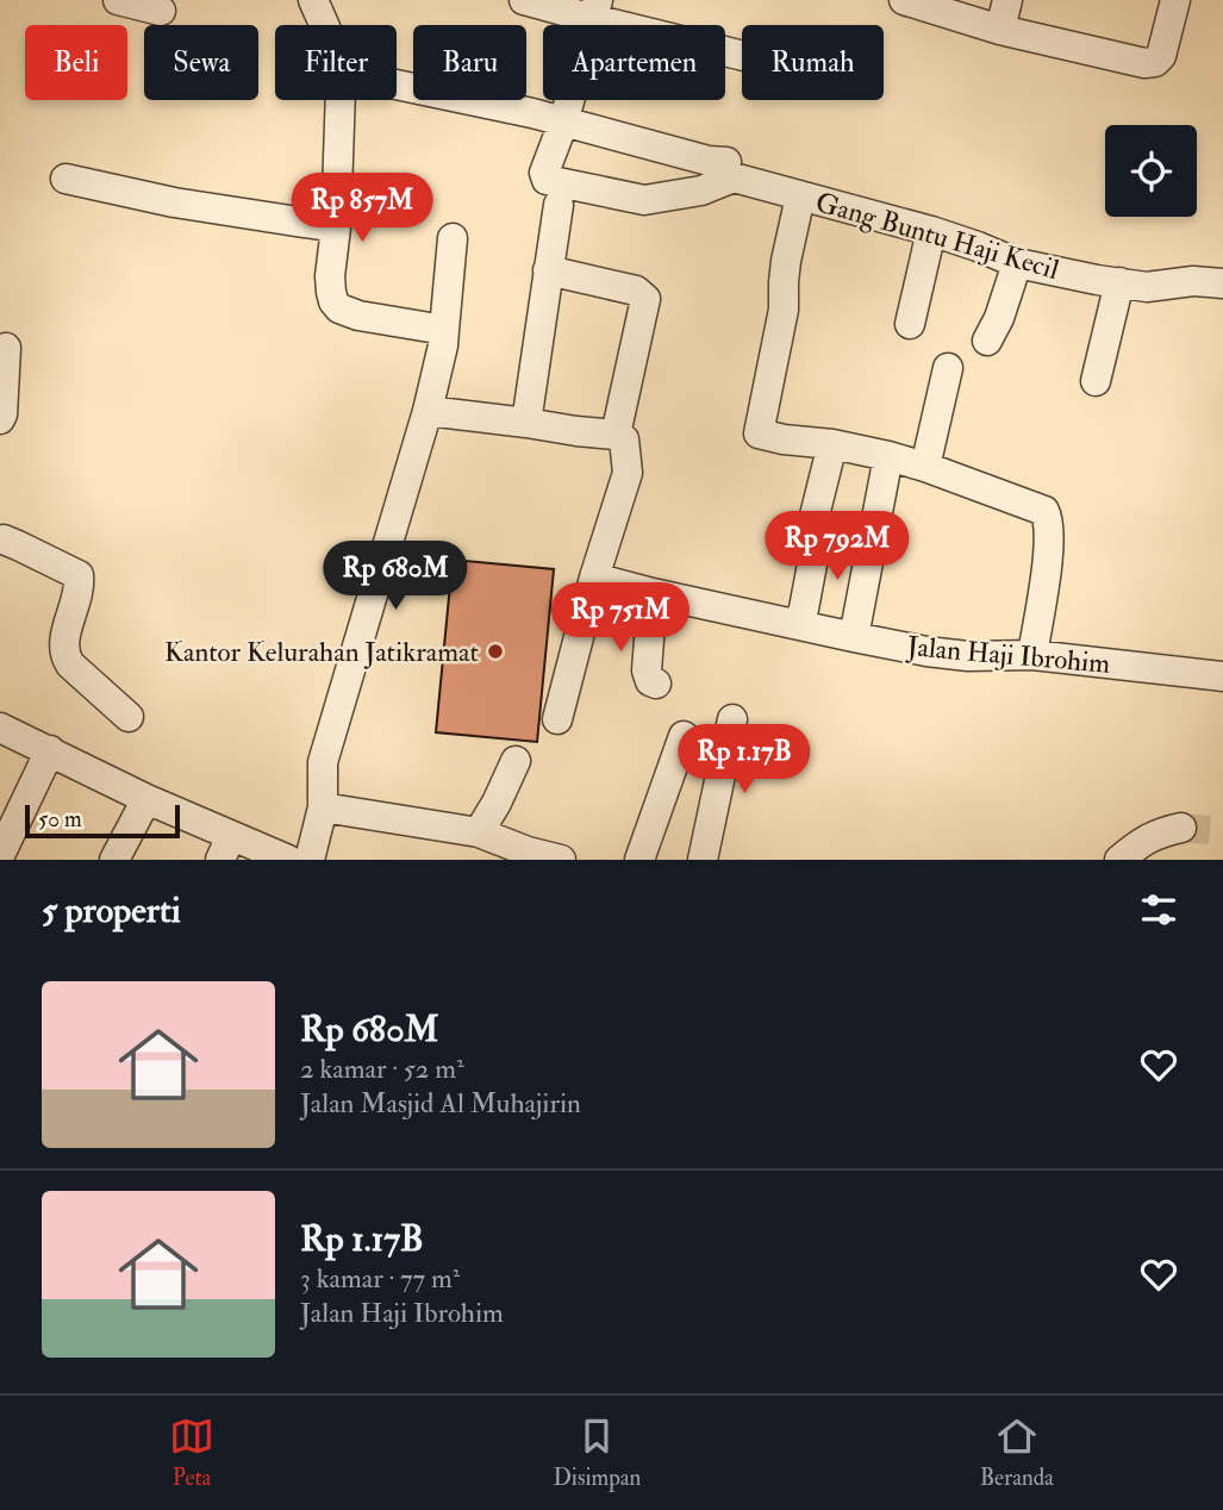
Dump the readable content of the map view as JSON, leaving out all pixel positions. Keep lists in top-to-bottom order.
{
  "streets": {
    "street": ["Gang Buntu Haji Kecil", "Jalan Haji Ibrohim"]
  },
  "places": ["Kantor Kelurahan Jatikramat"],
  "scale_bar": "50 m",
  "page": {
    "chip": [
      "Beli",
      "Sewa",
      "Filter",
      "Baru",
      "Apartemen",
      "Rumah"
    ],
    "price": [
      "Rp 857M",
      "Rp 792M",
      "Rp 680M",
      "Rp 751M",
      "Rp 1.17B"
    ],
    "scale": "50 m",
    "heading": "5 properti",
    "list": [
      {
        "name": "Rp 680M",
        "note": "2 kamar · 52 m² · Jalan Masjid Al Muhajirin"
      },
      {
        "name": "Rp 1.17B",
        "note": "3 kamar · 77 m² · Jalan Haji Ibrohim"
      }
    ],
    "tabs": ["Peta", "Disimpan", "Beranda"]
  }
}
